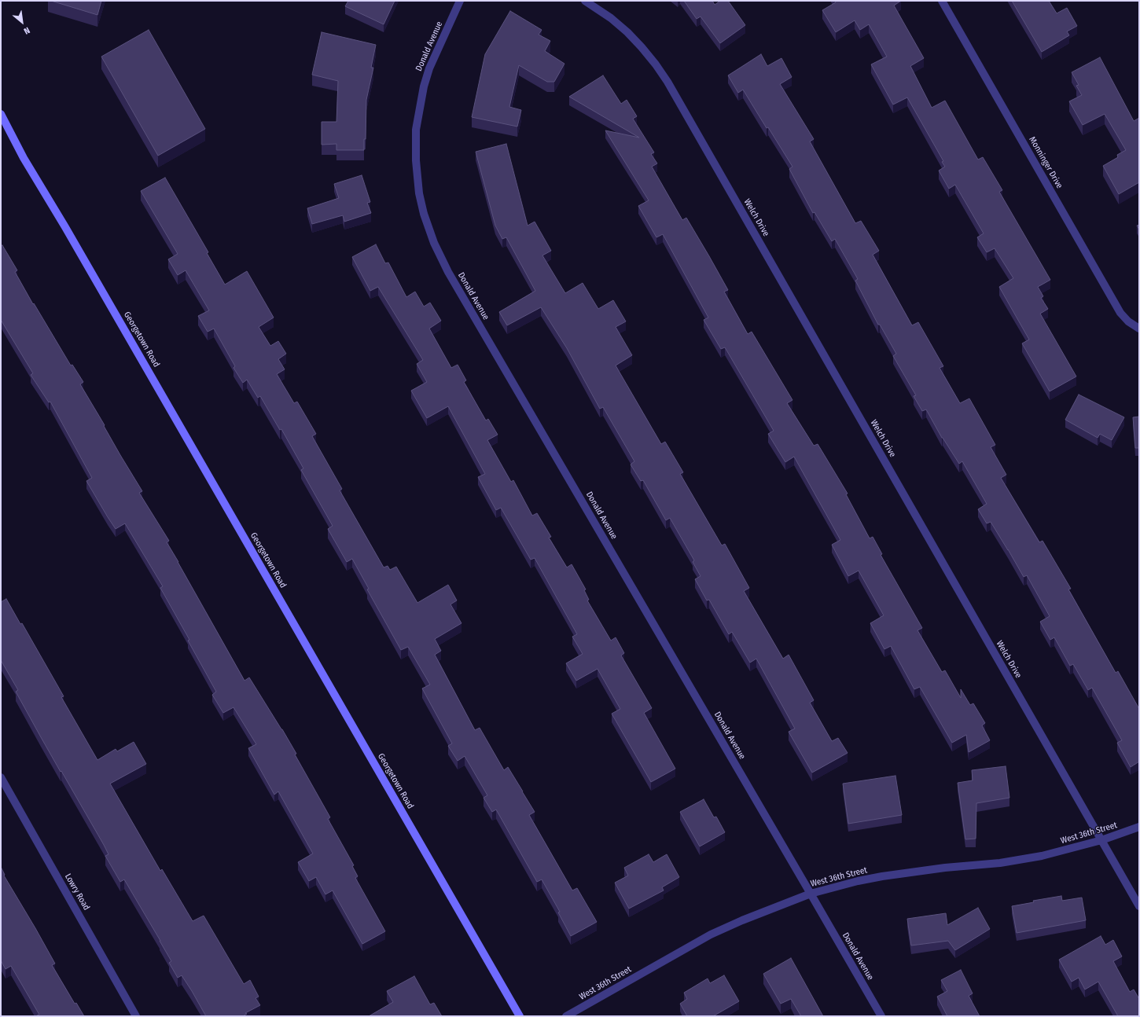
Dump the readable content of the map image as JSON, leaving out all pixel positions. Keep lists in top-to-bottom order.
{
  "streets": {
    "main road": ["Georgetown Road"],
    "street": [
      "Donald Avenue",
      "Monninger Drive",
      "Welch Drive",
      "West 36th Street",
      "Lowry Road"
    ]
  },
  "crossings": [
    ["Donald Avenue", "West 36th Street"],
    ["Welch Drive", "West 36th Street"]
  ],
  "north": "bottom right"
}
